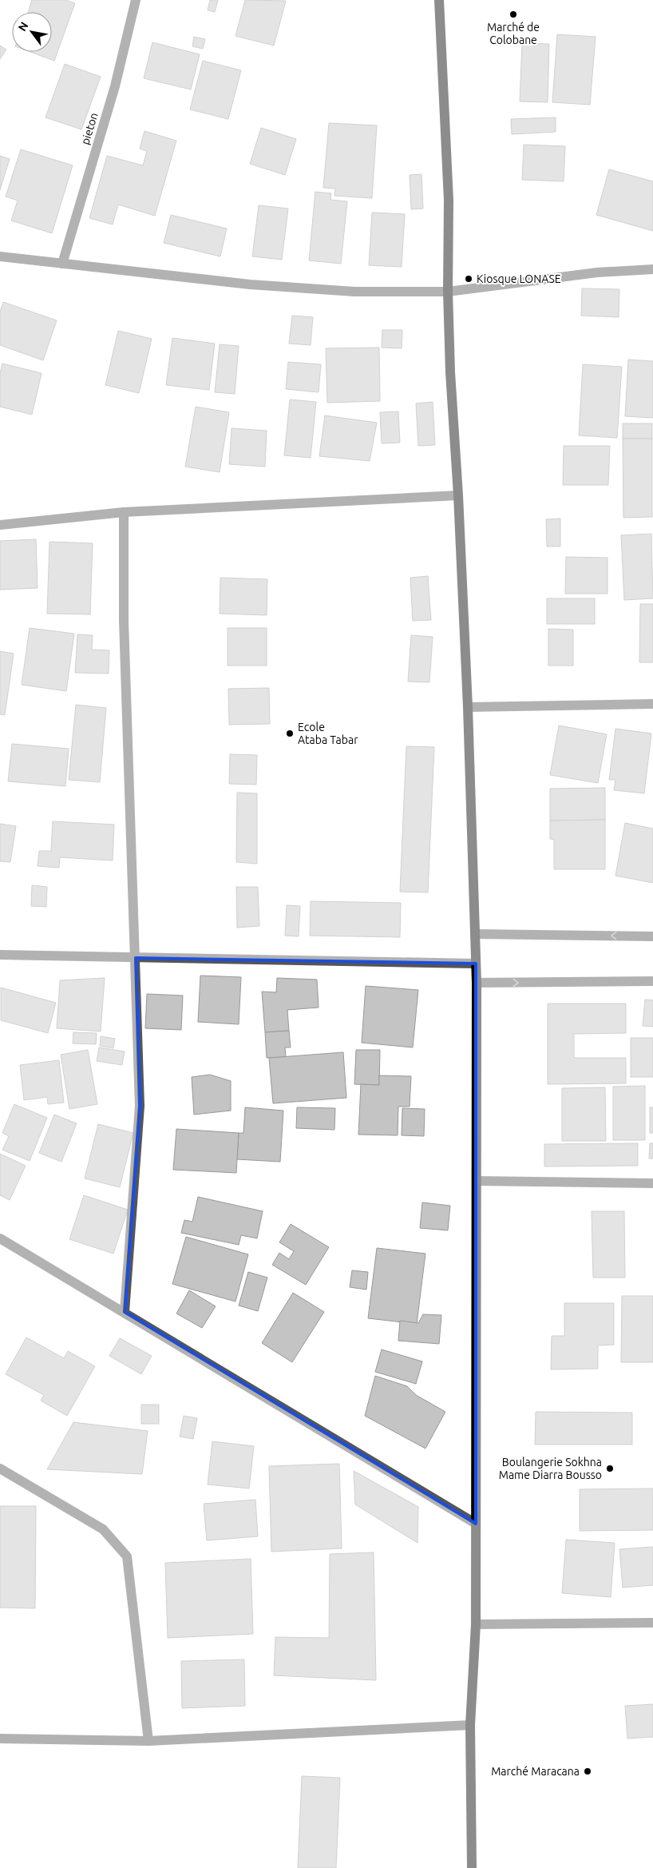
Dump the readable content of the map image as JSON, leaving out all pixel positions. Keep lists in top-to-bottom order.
{
  "streets": {
    "street": ["pieton"]
  },
  "places": [
    "Marché de Colobane",
    "Kiosque LONASE",
    "Ecole Ataba Tabar",
    "Boulangerie Sokhna Mame Diarra Bousso",
    "Marché Maracana"
  ],
  "north": "top left"
}
